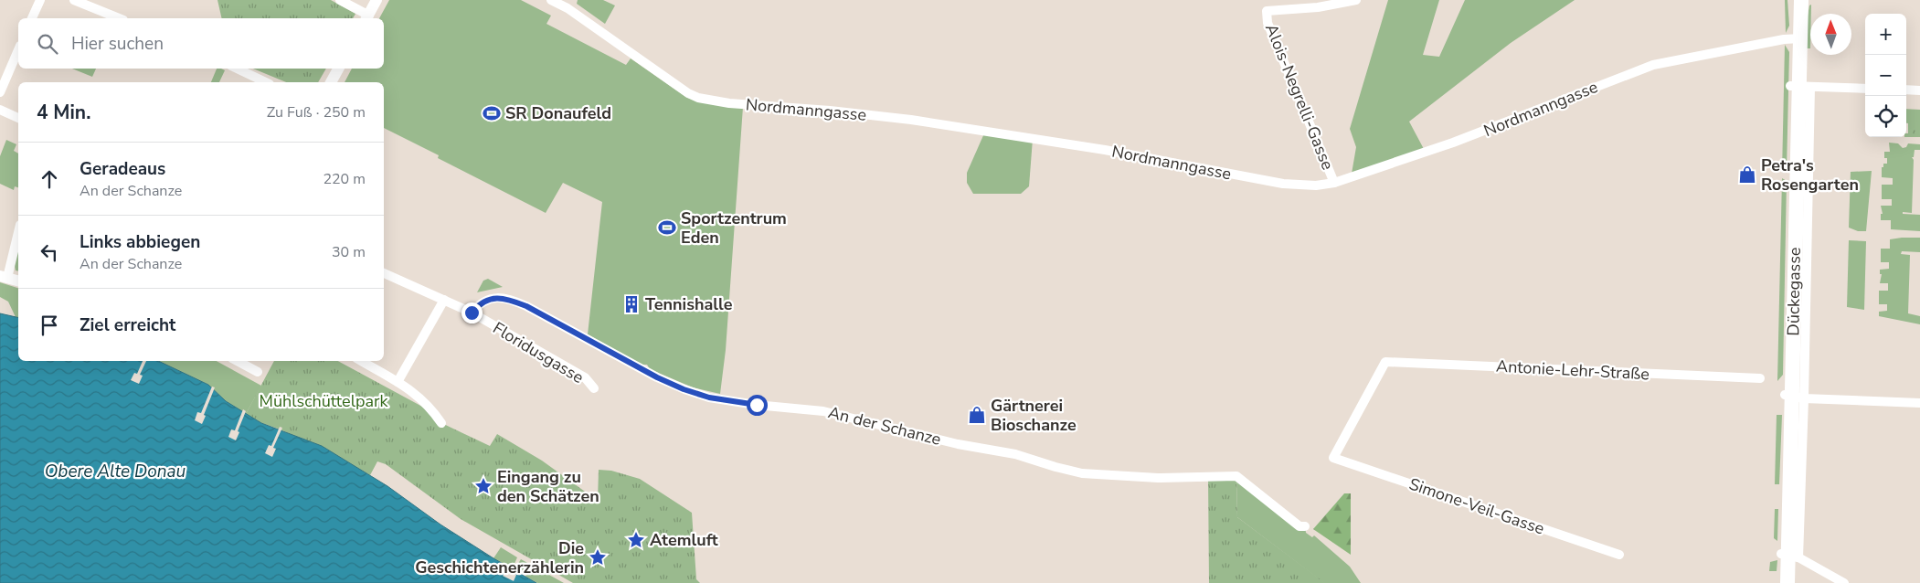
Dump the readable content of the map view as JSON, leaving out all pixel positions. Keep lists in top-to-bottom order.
{
  "streets": {
    "main road": ["Dückegasse"],
    "street": [
      "Alois-Negrelli-Gasse",
      "Nordmanngasse",
      "Floridusgasse",
      "Antonie-Lehr-Straße",
      "An der Schanze",
      "Simone-Veil-Gasse"
    ]
  },
  "crossings": [
    ["Alois-Negrelli-Gasse", "Nordmanngasse"],
    ["Nordmanngasse", "Dückegasse"],
    ["Floridusgasse", "An der Schanze"],
    ["Antonie-Lehr-Straße", "Simone-Veil-Gasse"]
  ],
  "water": ["Obere Alte Donau"],
  "parks": ["Mühlschüttelpark"],
  "places": {
    "sports": ["SR Donaufeld", "Sportzentrum Eden"],
    "shop": ["Petra's Rosengarten", "Gärtnerei Bioschanze"],
    "building": ["Tennishalle"],
    "place": ["Eingang zu den Schätzen", "Atemluft", "Die Geschichtenerzählerin"]
  },
  "north": "top",
  "page": {
    "map_buttons": ["+", "−"],
    "search": "Hier suchen",
    "heading": ["4 Min.", "Zu Fuß · 250 m"],
    "list": [
      ["Geradeaus", "An der Schanze", "220 m"],
      ["Links abbiegen", "An der Schanze", "30 m"],
      "Ziel erreicht"
    ]
  }
}
